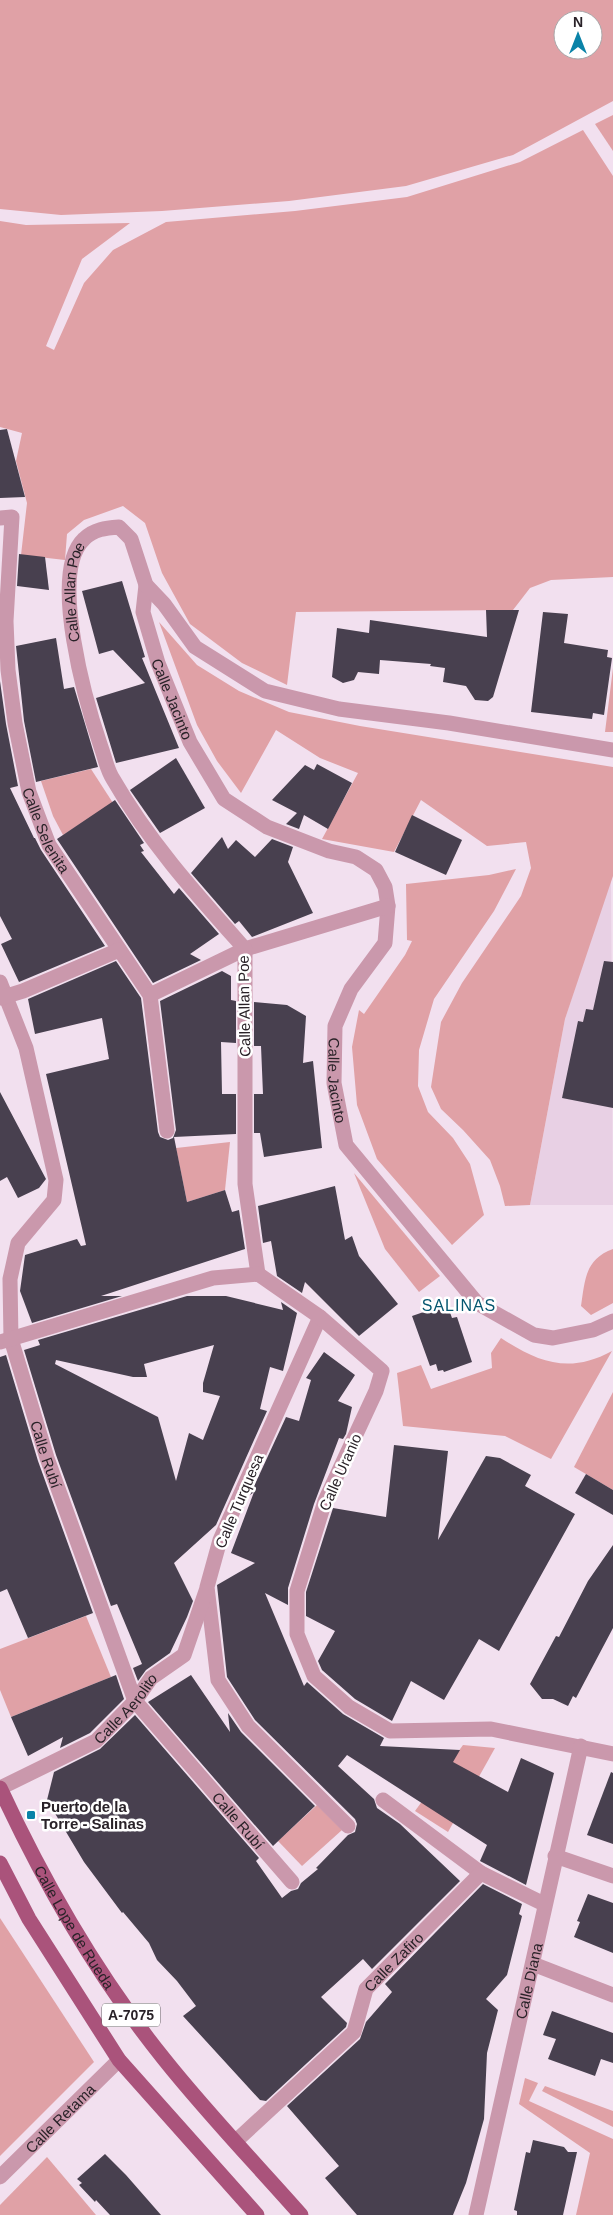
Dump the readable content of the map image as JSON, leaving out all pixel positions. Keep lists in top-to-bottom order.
{
  "streets": {
    "main road": ["Calle Lope de Rueda", "A-7075"],
    "street": [
      "Calle Allan Poe",
      "Calle Jacinto",
      "Calle Selenita",
      "Calle Rubí",
      "Calle Uranio",
      "Calle Turquesa",
      "Calle Aerolito",
      "Calle Zafiro",
      "Calle Diana",
      "Calle Retama"
    ]
  },
  "crossings": [
    ["Calle Allan Poe", "Calle Jacinto"],
    ["Calle Allan Poe", "Calle Uranio"],
    ["Calle Rubí", "Calle Aerolito"],
    ["Calle Uranio", "Calle Turquesa"],
    ["Calle Uranio", "Calle Diana"],
    ["Calle Turquesa", "Calle Aerolito"],
    ["Calle Aerolito", "Calle Lope de Rueda"],
    ["Calle Lope de Rueda", "Calle Zafiro"],
    ["A-7075", "Calle Retama"]
  ],
  "districts": ["SALINAS"],
  "places": {
    "transit": ["Puerto de la Torre - Salinas"]
  },
  "north": "top"
}
